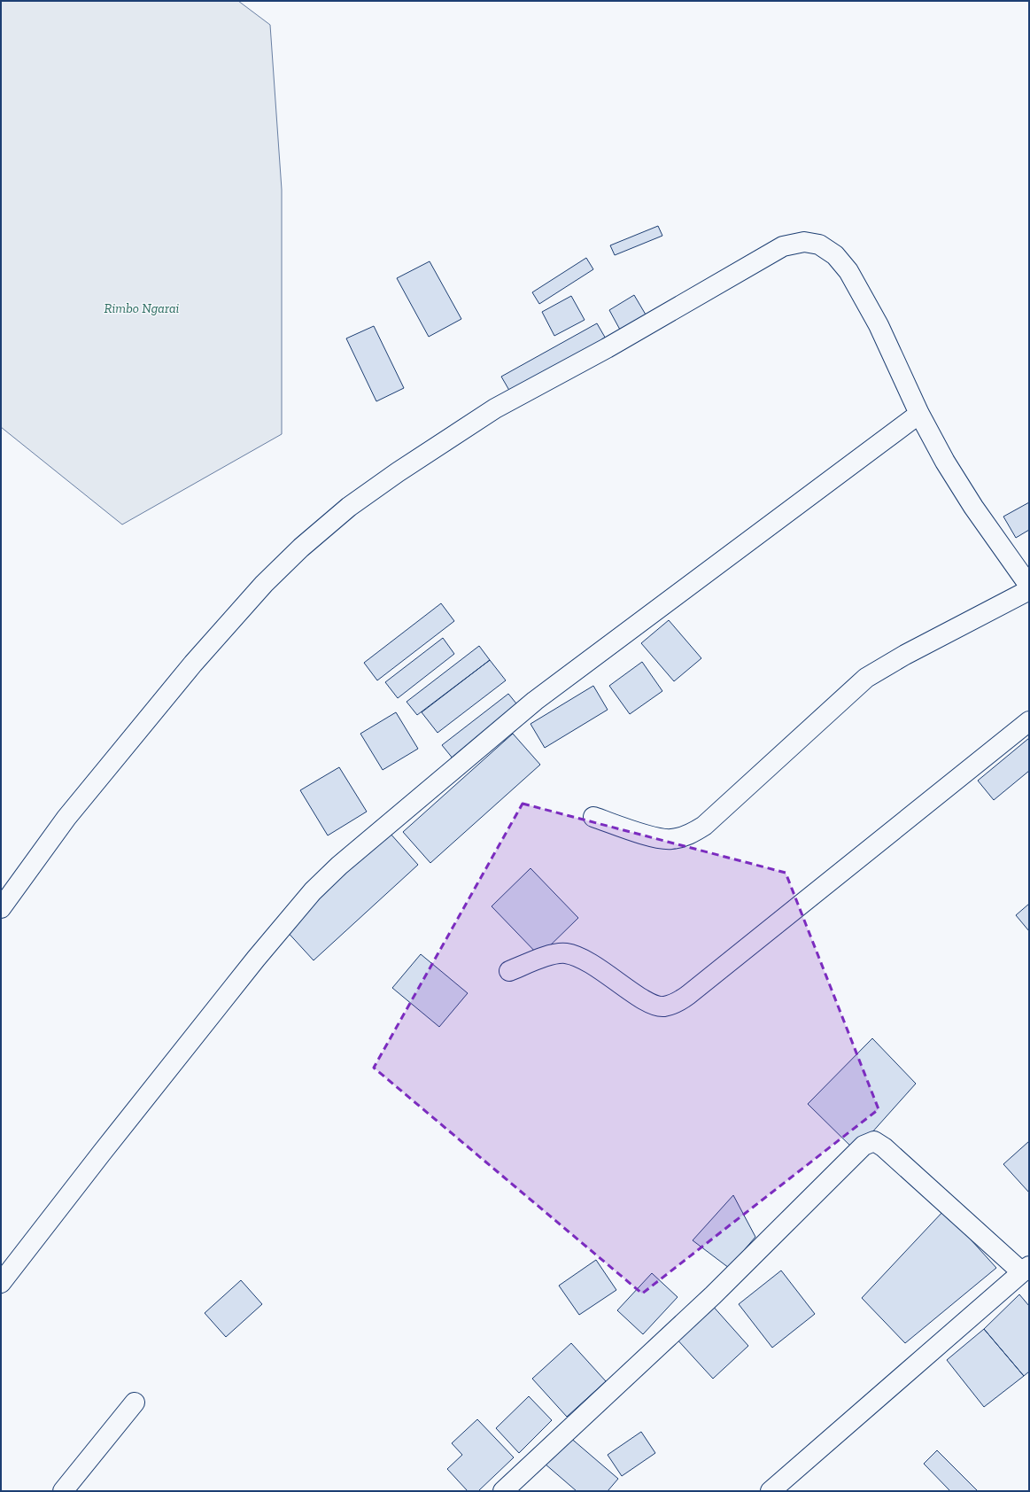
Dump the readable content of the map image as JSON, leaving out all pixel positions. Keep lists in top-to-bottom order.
{
  "parks": ["Rimbo Ngarai"]
}
